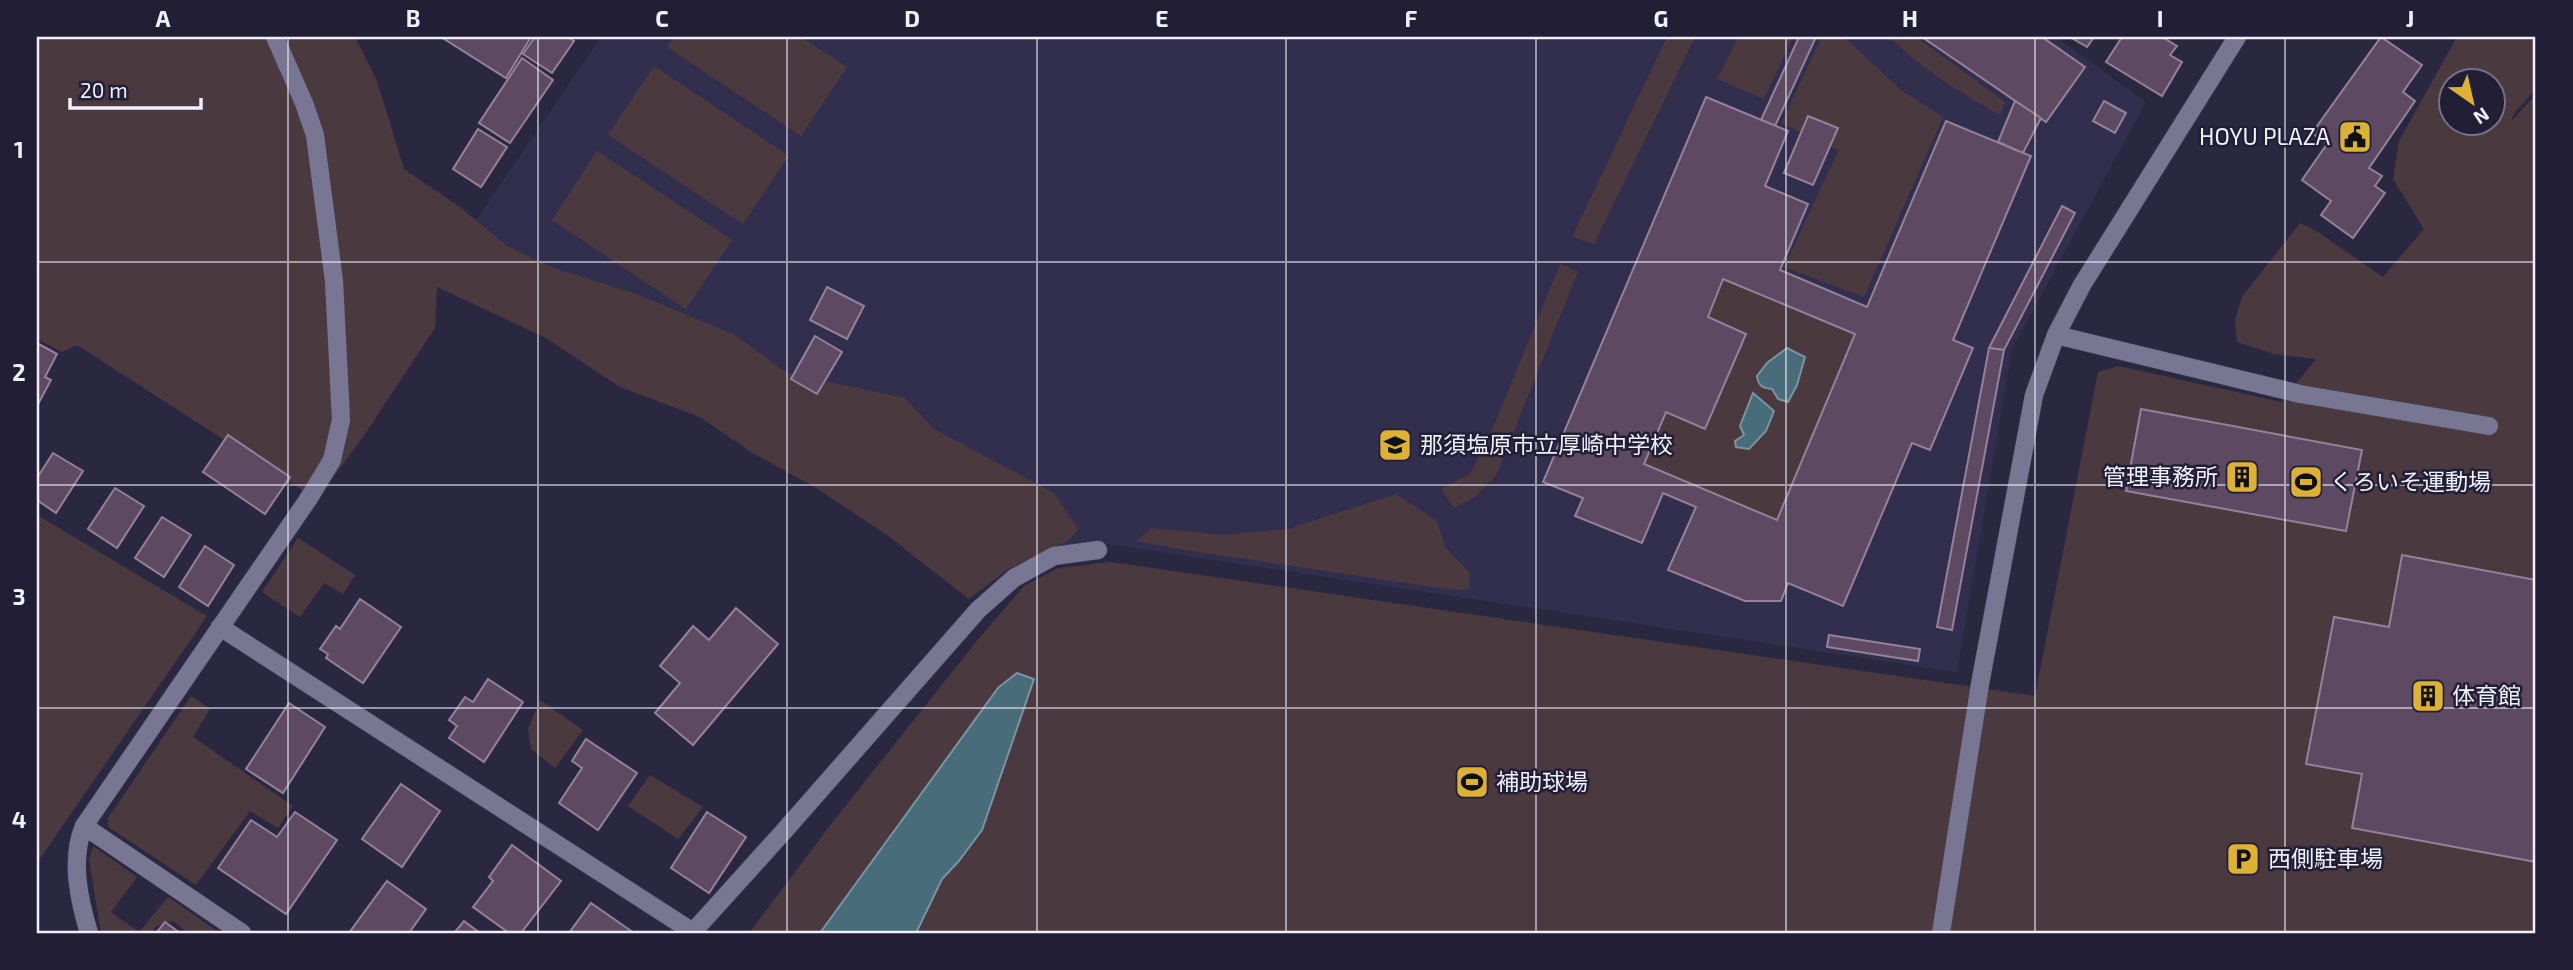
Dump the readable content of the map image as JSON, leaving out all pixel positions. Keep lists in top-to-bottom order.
{
  "places": {
    "public building": ["HOYU PLAZA"],
    "school or university": ["那須塩原市立厚崎中学校"],
    "building": ["管理事務所", "体育館"],
    "sports": ["くろいそ運動場", "補助球場"],
    "parking": ["西側駐車場"]
  },
  "scale_bar": "20 m",
  "north": "bottom right",
  "grid": {
    "columns": [
      "A",
      "B",
      "C",
      "D",
      "E",
      "F",
      "G",
      "H",
      "I",
      "J"
    ],
    "rows": [
      "1",
      "2",
      "3",
      "4"
    ]
  }
}
